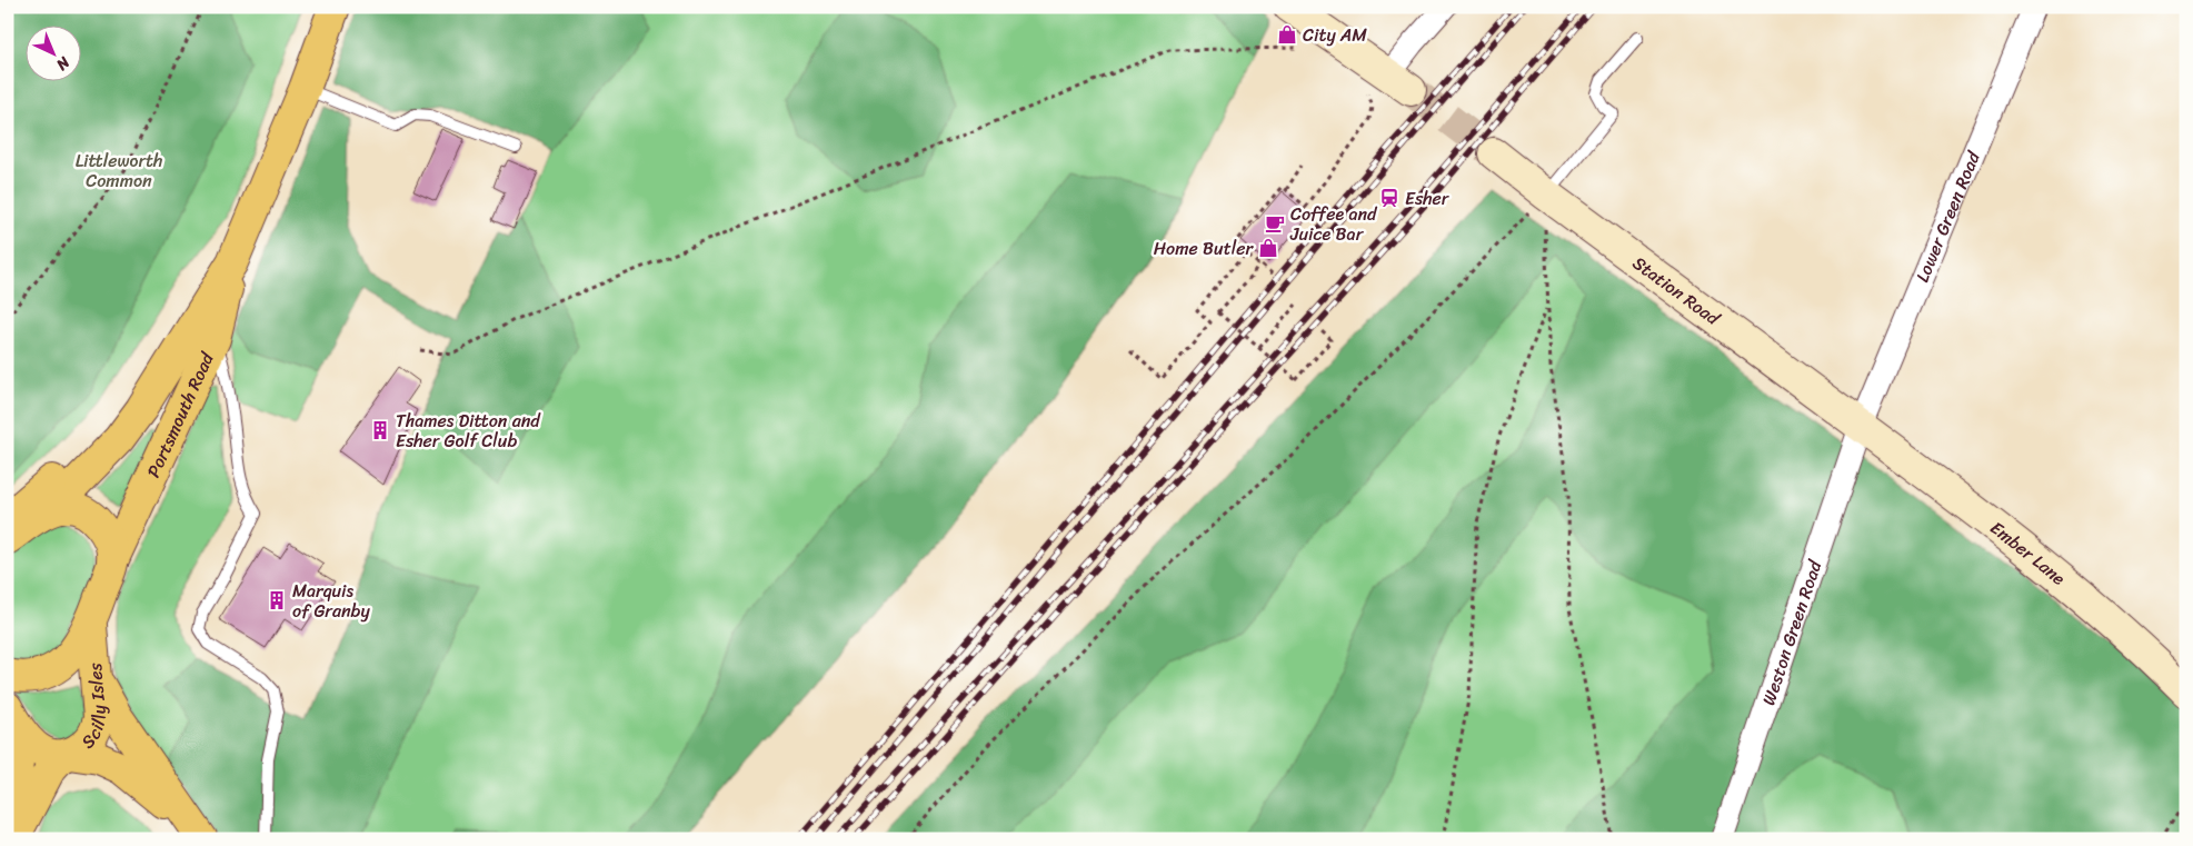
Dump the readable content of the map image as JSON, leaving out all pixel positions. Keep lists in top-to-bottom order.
{
  "streets": {
    "main road": [
      "Station Road",
      "Portsmouth Road",
      "Ember Lane",
      "Scilly Isles"
    ],
    "street": ["Lower Green Road", "Weston Green Road"]
  },
  "crossings": [
    ["Lower Green Road", "Station Road"],
    ["Lower Green Road", "Ember Lane"],
    ["Lower Green Road", "Weston Green Road"],
    ["Station Road", "Ember Lane"],
    ["Station Road", "Weston Green Road"],
    ["Portsmouth Road", "Scilly Isles"],
    ["Ember Lane", "Weston Green Road"]
  ],
  "parks": ["Littleworth Common"],
  "places": {
    "shop": ["City AM", "Home Butler"],
    "station": ["Esher"],
    "cafe": ["Coffee and Juice Bar"],
    "building": ["Thames Ditton and Esher Golf Club", "Marquis of Granby"]
  },
  "north": "bottom right"
}
